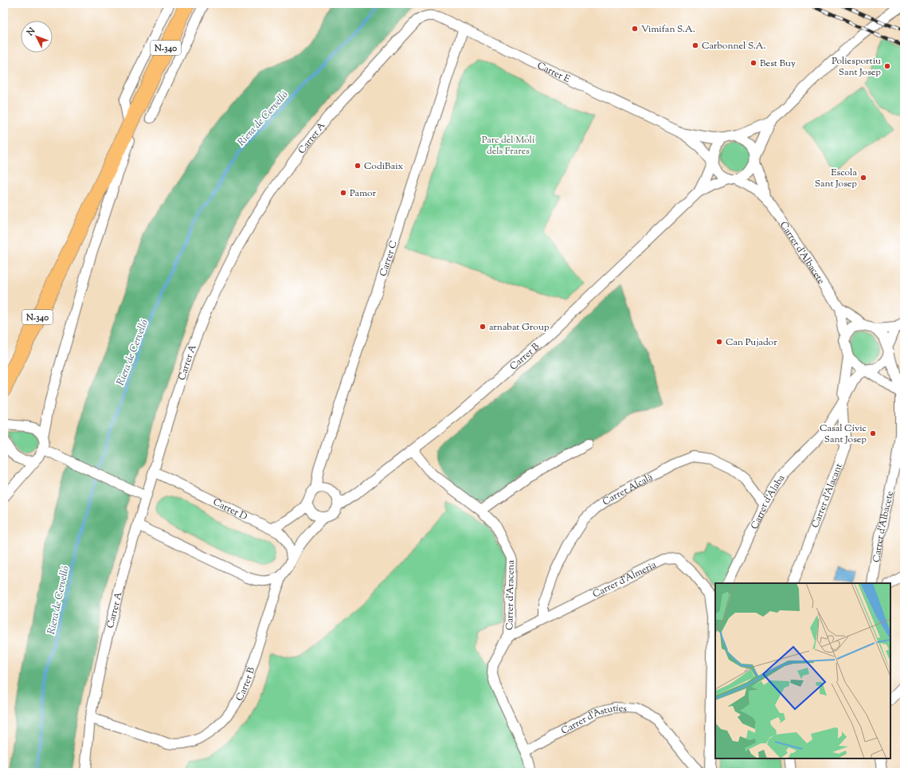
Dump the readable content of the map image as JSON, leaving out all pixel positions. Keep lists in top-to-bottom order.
{
  "streets": {
    "main road": ["N-340"],
    "street": [
      "Carrer E",
      "Carrer A",
      "Carrer d'Albacete",
      "Carrer C",
      "Carrer B",
      "Carrer Alcalà",
      "Carrer d'Alacant",
      "Carrer d'Àlaba",
      "Carrer D",
      "Carrer d'Almeria",
      "Carrer d'Aracena",
      "Carrer d'Asturies"
    ]
  },
  "crossings": [
    ["Carrer E", "Carrer A"],
    ["Carrer E", "Carrer d'Albacete"],
    ["Carrer E", "Carrer C"],
    ["Carrer E", "Carrer B"],
    ["Carrer A", "Carrer B"],
    ["Carrer A", "Carrer D"],
    ["Carrer d'Albacete", "Carrer B"],
    ["Carrer C", "Carrer B"],
    ["Carrer B", "Carrer D"],
    ["Carrer B", "Carrer d'Aracena"],
    ["Carrer Alcalà", "Carrer d'Àlaba"],
    ["Carrer Alcalà", "Carrer d'Almeria"],
    ["Carrer d'Alacant", "Carrer d'Àlaba"],
    ["Carrer d'Almeria", "Carrer d'Aracena"],
    ["Carrer d'Aracena", "Carrer d'Asturies"]
  ],
  "water": ["Riera de Cervelló"],
  "parks": ["Parc del Molí dels Frares"],
  "places": [
    "Vimifan S.A.",
    "Carbonnel S.A.",
    "Best Buy",
    "Poliesportiu Sant Josep",
    "CodiBaix",
    "Escola Sant Josep",
    "Pamor",
    "arnabat Group",
    "Can Pujador",
    "Casal Cívic Sant Josep"
  ],
  "north": "top left"
}
